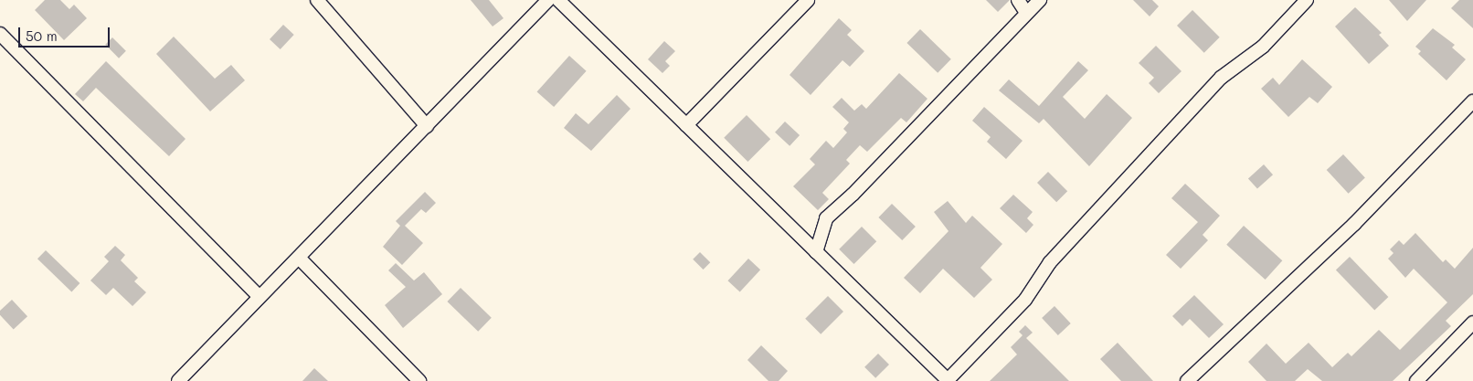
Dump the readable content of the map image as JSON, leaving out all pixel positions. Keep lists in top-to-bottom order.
{
  "scale_bar": "50 m"
}
